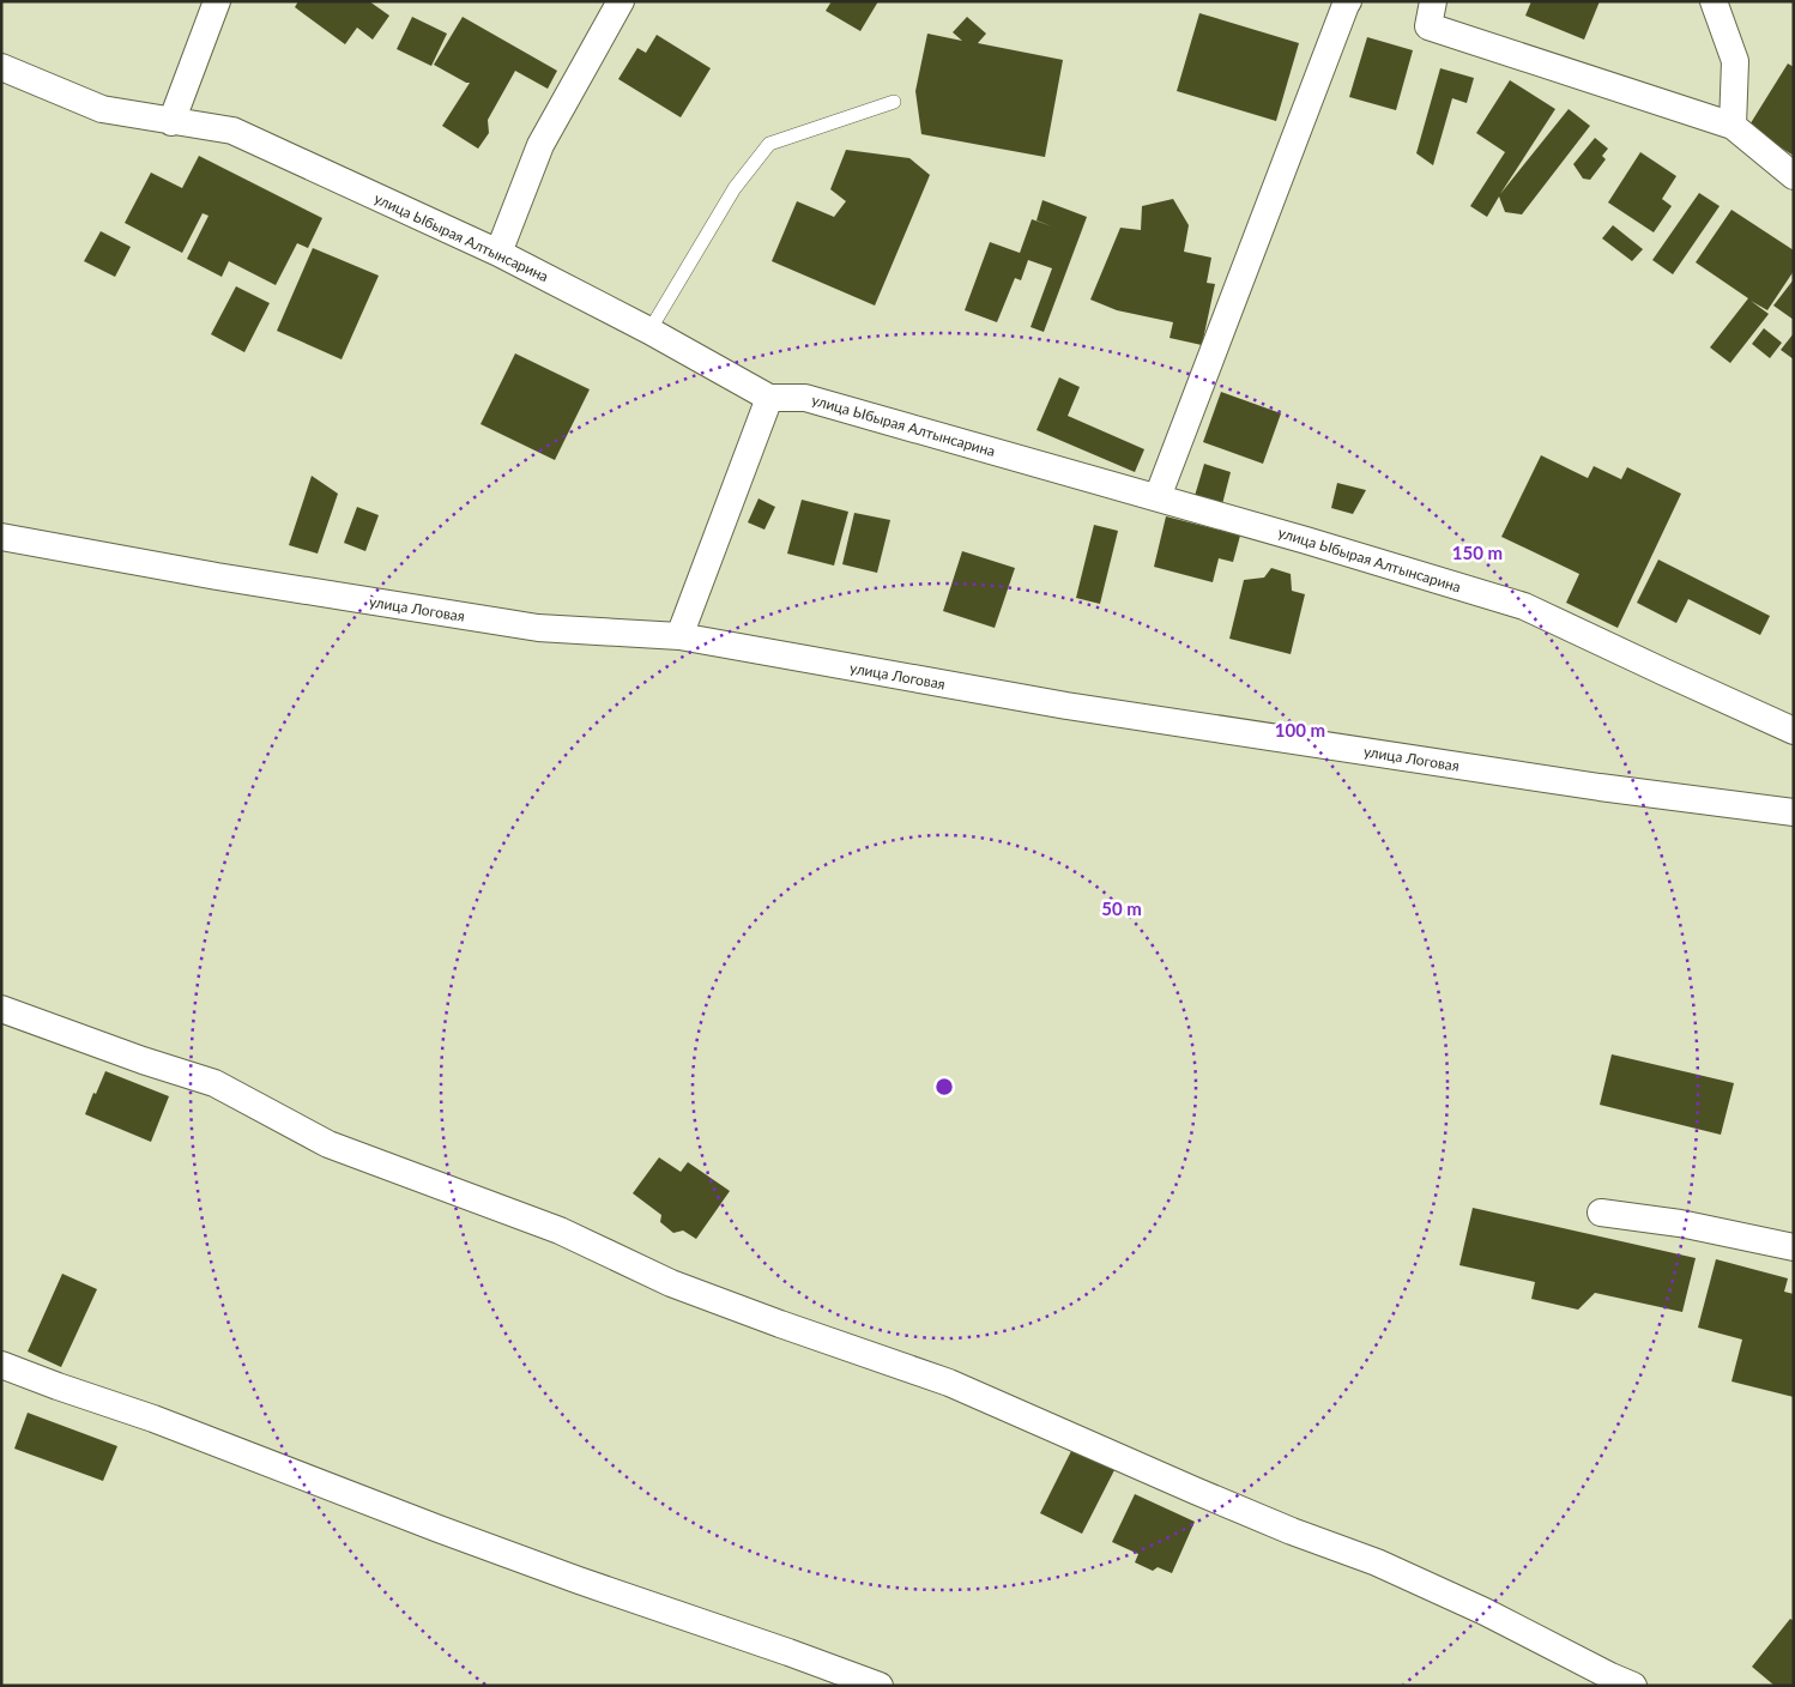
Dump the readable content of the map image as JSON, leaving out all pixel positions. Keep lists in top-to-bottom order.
{
  "streets": {
    "street": ["улица Ыбырая Алтынсарина", "улица Логовая"]
  },
  "rings": ["150 m", "100 m", "50 m"]
}
